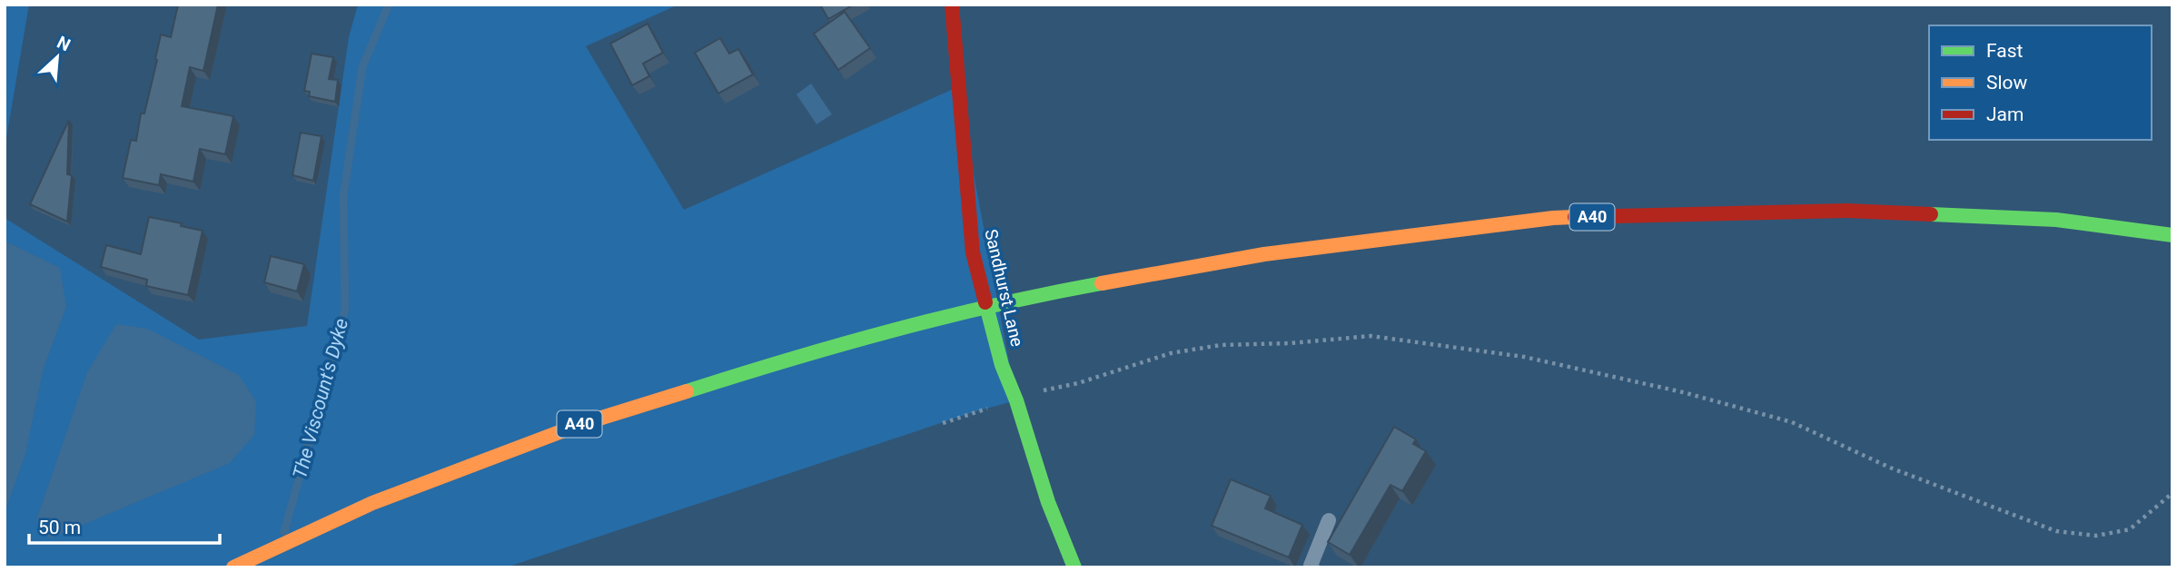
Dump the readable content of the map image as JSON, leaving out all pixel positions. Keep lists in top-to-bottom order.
{
  "streets": {
    "main road": ["A40", "Sandhurst Lane"]
  },
  "water": ["The Viscount's Dyke"],
  "legend": ["Fast", "Slow", "Jam"],
  "scale_bar": "50 m",
  "north": "top right"
}
